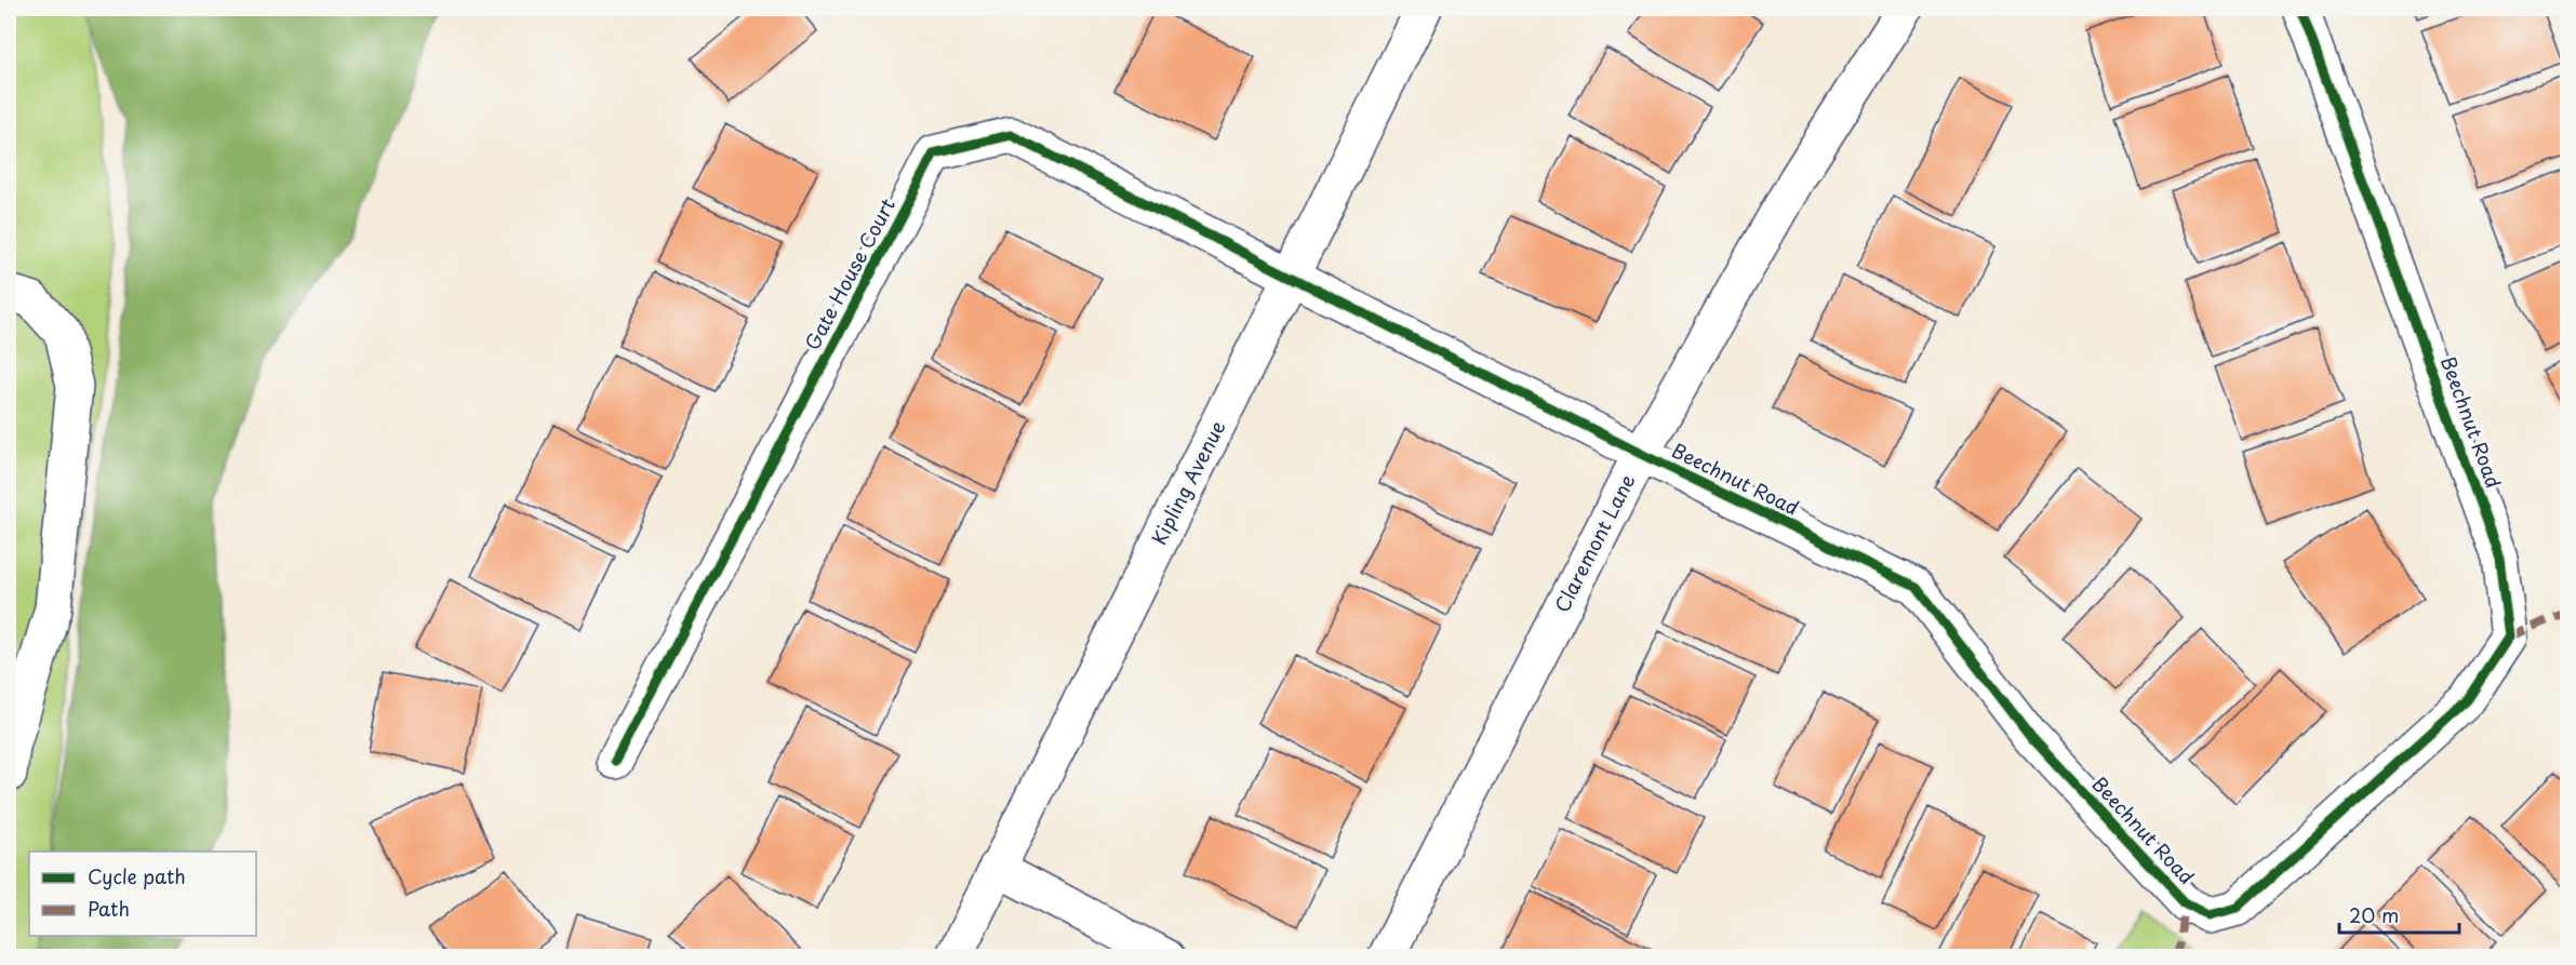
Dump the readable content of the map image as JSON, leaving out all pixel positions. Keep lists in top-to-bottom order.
{
  "streets": {
    "street": [
      "Gate House Court",
      "Beechnut Road",
      "Kipling Avenue",
      "Claremont Lane"
    ]
  },
  "crossings": [
    ["Gate House Court", "Beechnut Road"],
    ["Gate House Court", "Kipling Avenue"],
    ["Beechnut Road", "Kipling Avenue"],
    ["Beechnut Road", "Claremont Lane"]
  ],
  "legend": ["Cycle path", "Path"],
  "scale_bar": "20 m"
}
